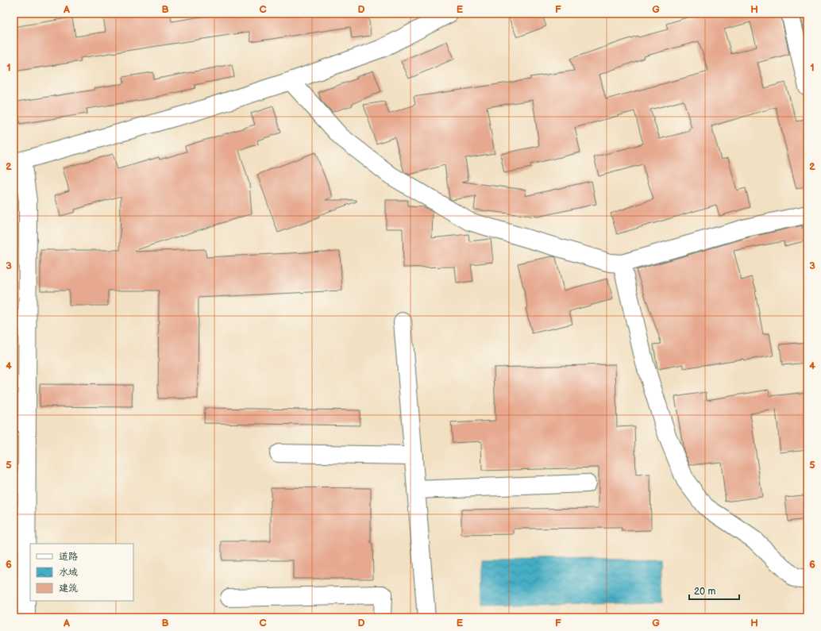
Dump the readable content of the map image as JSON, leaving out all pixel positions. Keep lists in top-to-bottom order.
{
  "legend": ["道路", "水域", "建筑"],
  "scale_bar": "20 m",
  "grid": {
    "columns": [
      "A",
      "B",
      "C",
      "D",
      "E",
      "F",
      "G",
      "H"
    ],
    "rows": [
      "1",
      "2",
      "3",
      "4",
      "5",
      "6"
    ]
  }
}
